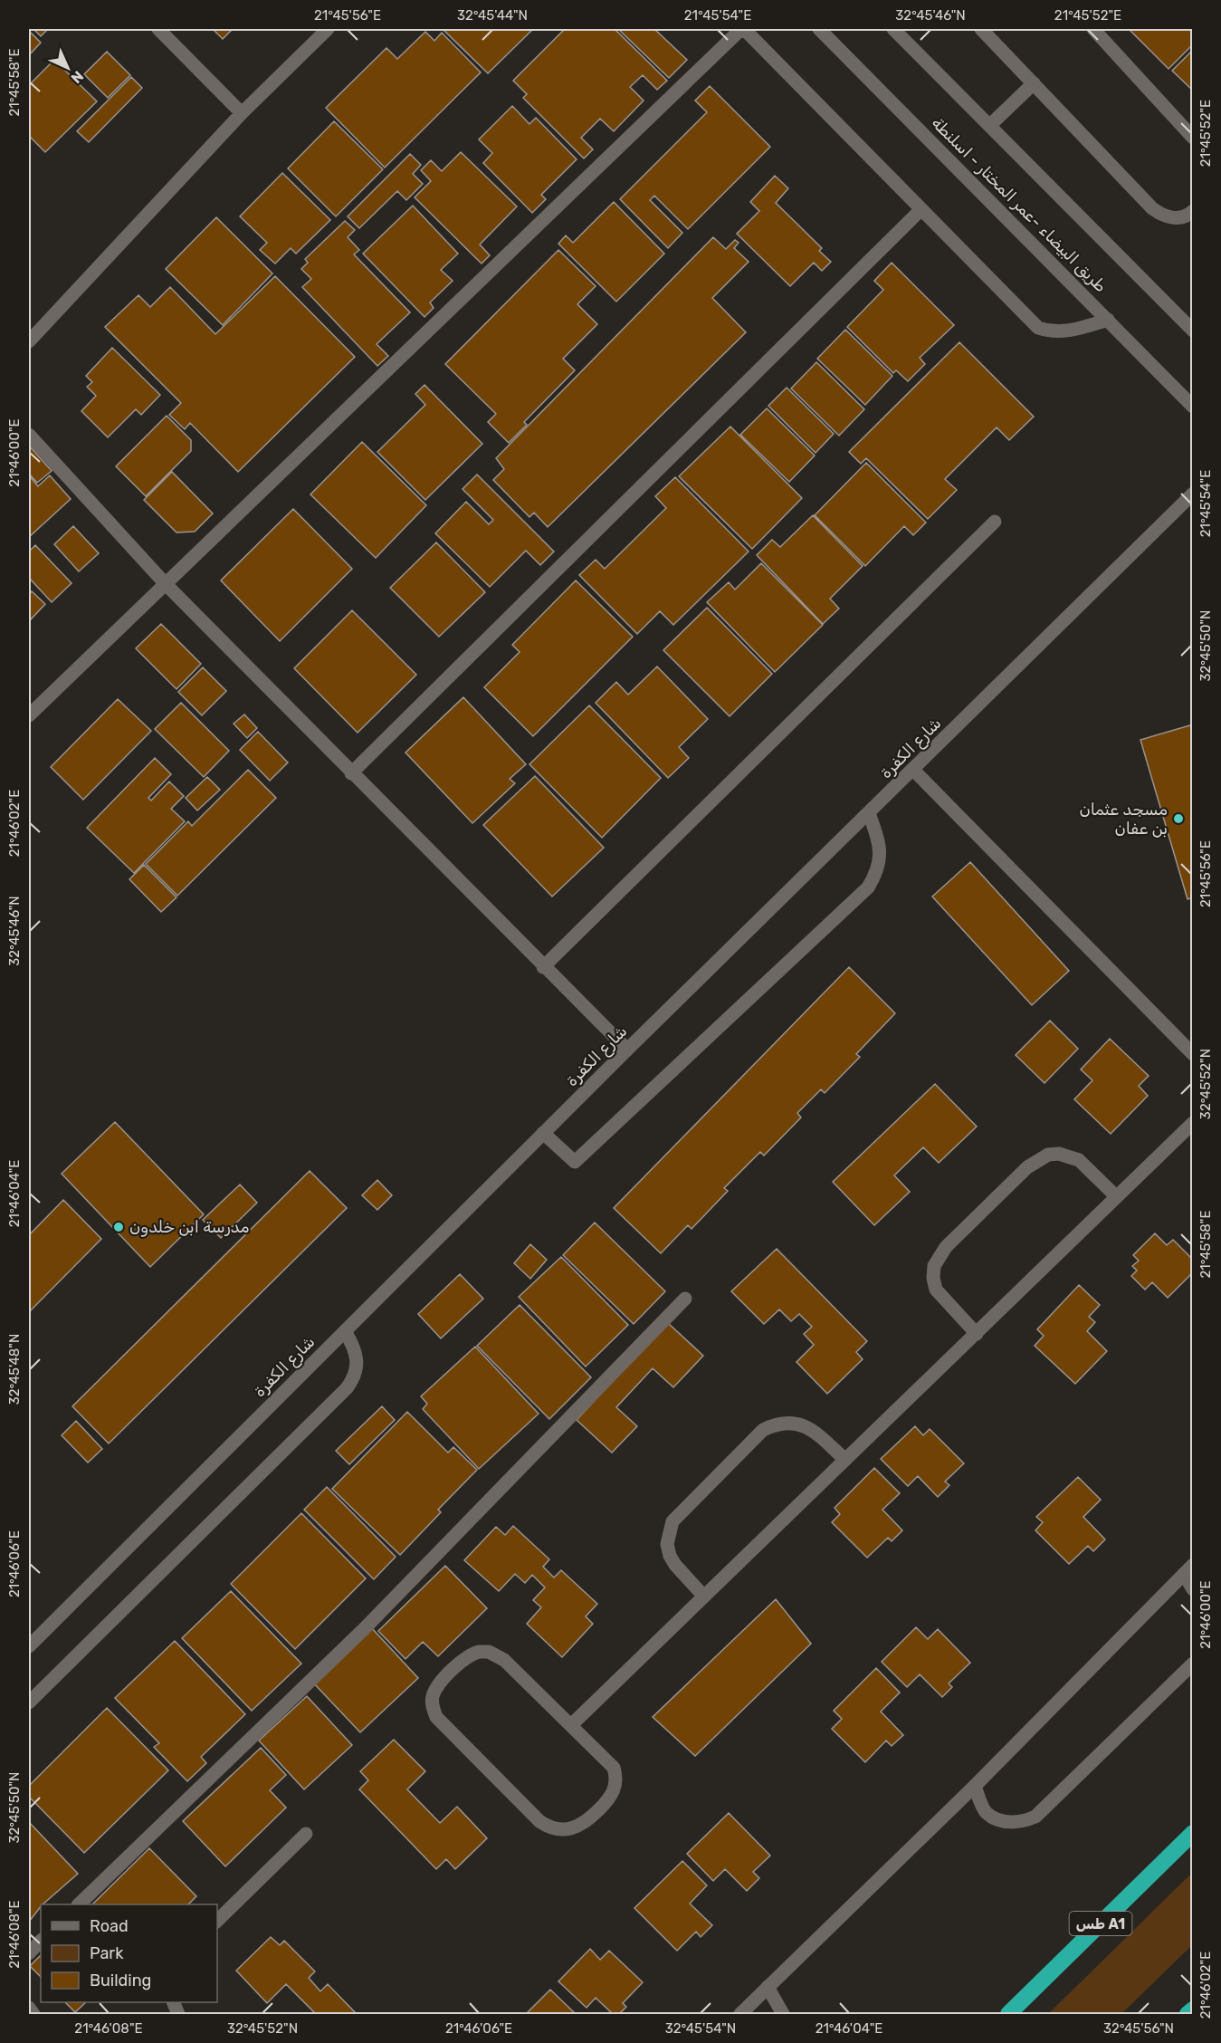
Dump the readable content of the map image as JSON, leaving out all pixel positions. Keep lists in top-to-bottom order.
{
  "streets": {
    "highway": ["طس A1"],
    "street": ["طريق البيضاء -عمر المختار - اسلنطة", "شارع الكفرة"]
  },
  "places": ["مسجد عثمان بن عفان", "مدرسة ابن خلدون"],
  "legend": ["Road", "Park", "Building"],
  "north": "bottom right",
  "coordinates": [
    "21°45'56\"E",
    "32°45'44\"N",
    "21°45'54\"E",
    "32°45'46\"N",
    "21°45'52\"E",
    "21°45'58\"E",
    "21°46'00\"E",
    "32°45'50\"N",
    "21°46'02\"E",
    "32°45'52\"N",
    "21°46'04\"E",
    "32°45'48\"N",
    "21°46'06\"E",
    "21°46'08\"E",
    "32°45'54\"N",
    "32°45'56\"N"
  ]
}
